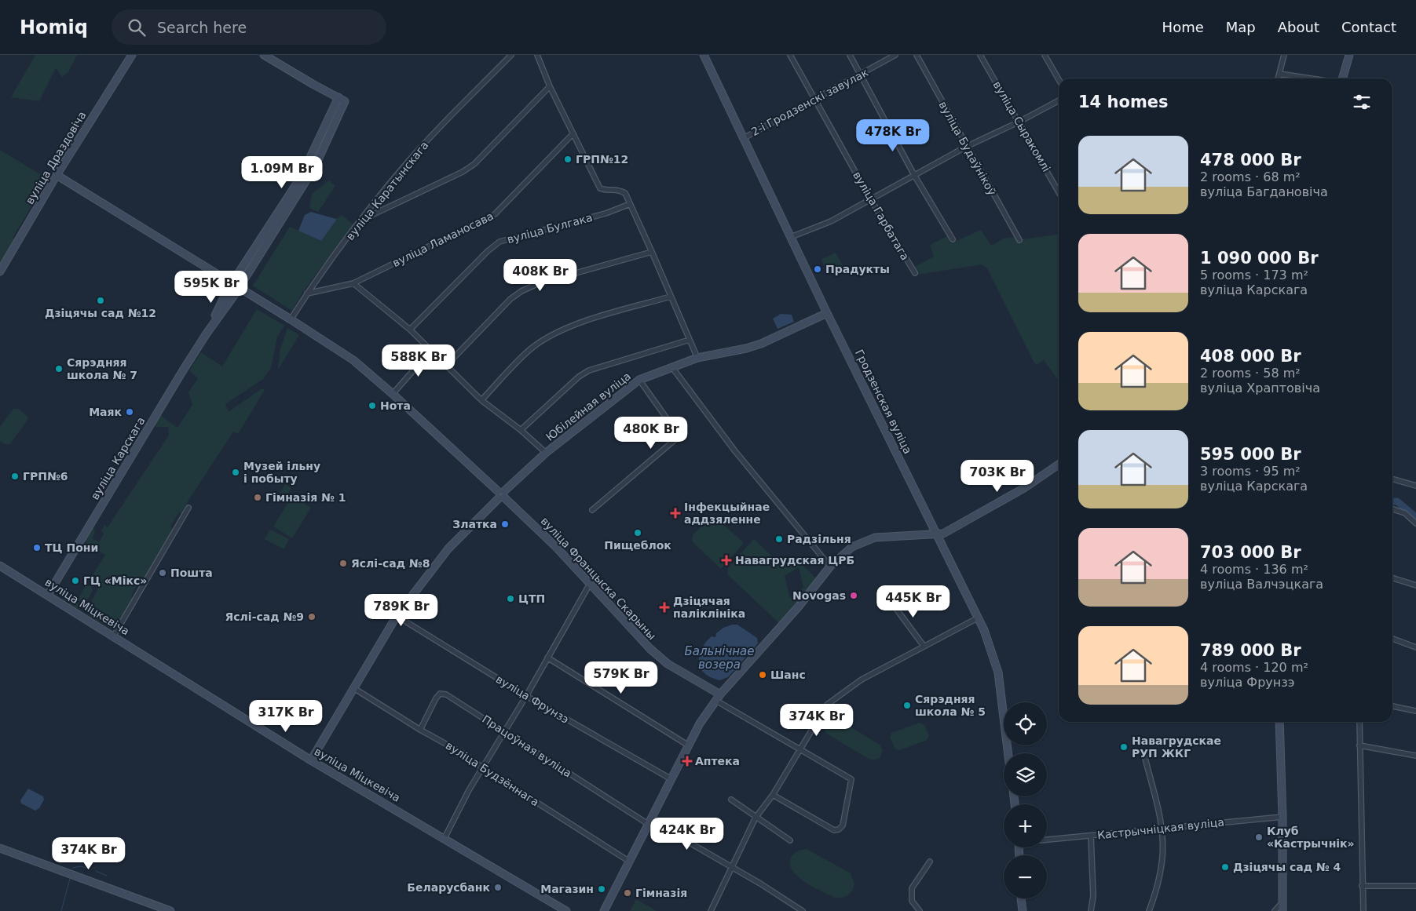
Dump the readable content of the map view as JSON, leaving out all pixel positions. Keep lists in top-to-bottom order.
{
  "streets": {
    "street": [
      "2-і Гродзенскі завулак",
      "вуліца Сыракомлі",
      "вуліца Будаўнікоў",
      "вуліца Драздовіча",
      "вуліца Каратынскага",
      "вуліца Гарбатага",
      "вуліца Булгака",
      "вуліца Ламаносава",
      "Гродзенская вуліца",
      "Юбілейная вуліца",
      "вуліца Карскага",
      "вуліца Францыска Скарыны",
      "вуліца Міцкевіча",
      "вуліца Фрунзэ",
      "Працоўная вуліца",
      "вуліца Будзённага",
      "Кастрычніцкая вуліца"
    ]
  },
  "crossings": [
    ["2-і Гродзенскі завулак", "вуліца Гарбатага"],
    ["2-і Гродзенскі завулак", "Гродзенская вуліца"],
    ["вуліца Драздовіча", "вуліца Францыска Скарыны"],
    ["вуліца Каратынскага", "вуліца Ламаносава"],
    ["вуліца Каратынскага", "вуліца Францыска Скарыны"],
    ["Гродзенская вуліца", "Юбілейная вуліца"],
    ["Юбілейная вуліца", "вуліца Францыска Скарыны"],
    ["Юбілейная вуліца", "вуліца Міцкевіча"],
    ["Юбілейная вуліца", "вуліца Фрунзэ"],
    ["Юбілейная вуліца", "вуліца Будзённага"],
    ["вуліца Карскага", "вуліца Францыска Скарыны"],
    ["вуліца Карскага", "вуліца Міцкевіча"],
    ["Працоўная вуліца", "вуліца Будзённага"]
  ],
  "water": ["Бальнічнае возера"],
  "places": {
    "other": [
      "ГРП№12",
      "Прадукты",
      "Дзіцячы сад №12",
      "Сярэдняя школа № 7",
      "Нота",
      "Маяк",
      "Музей ільну і побыту",
      "ГРП№6",
      "Гімназія № 1",
      "Златка",
      "Пищеблок",
      "Радзільня",
      "ТЦ Пони",
      "Яслі-сад №8",
      "Пошта",
      "ГЦ «Мікс»",
      "Novogas",
      "ЦТП",
      "Яслі-сад №9",
      "Шанс",
      "Сярэдняя школа № 5",
      "Навагрудскае РУП ЖКГ",
      "Клуб «Кастрычнік»",
      "Дзіцячы сад № 4",
      "Беларусбанк",
      "Магазин",
      "Гімназія"
    ],
    "health": [
      "Інфекцыйнае аддзяленне",
      "Навагрудская ЦРБ",
      "Дзіцячая паліклініка",
      "Аптека"
    ]
  },
  "page": {
    "header": "Homiq",
    "search": "Search here",
    "nav": [
      "Home",
      "Map",
      "About",
      "Contact"
    ],
    "heading": "14 homes",
    "price": [
      "478K Br",
      "1.09M Br",
      "408K Br",
      "595K Br",
      "588K Br",
      "480K Br",
      "703K Br",
      "445K Br",
      "789K Br",
      "579K Br",
      "317K Br",
      "374K Br",
      "424K Br",
      "374K Br"
    ],
    "list": [
      {
        "name": "478 000 Br",
        "note": "2 rooms · 68 m² · вуліца Багдановіча"
      },
      {
        "name": "1 090 000 Br",
        "note": "5 rooms · 173 m² · вуліца Карскага"
      },
      {
        "name": "408 000 Br",
        "note": "2 rooms · 58 m² · вуліца Храптовіча"
      },
      {
        "name": "595 000 Br",
        "note": "3 rooms · 95 m² · вуліца Карскага"
      },
      {
        "name": "703 000 Br",
        "note": "4 rooms · 136 m² · вуліца Валчэцкага"
      },
      {
        "name": "789 000 Br",
        "note": "4 rooms · 120 m² · вуліца Фрунзэ"
      }
    ],
    "map_buttons": ["+", "−"]
  }
}
